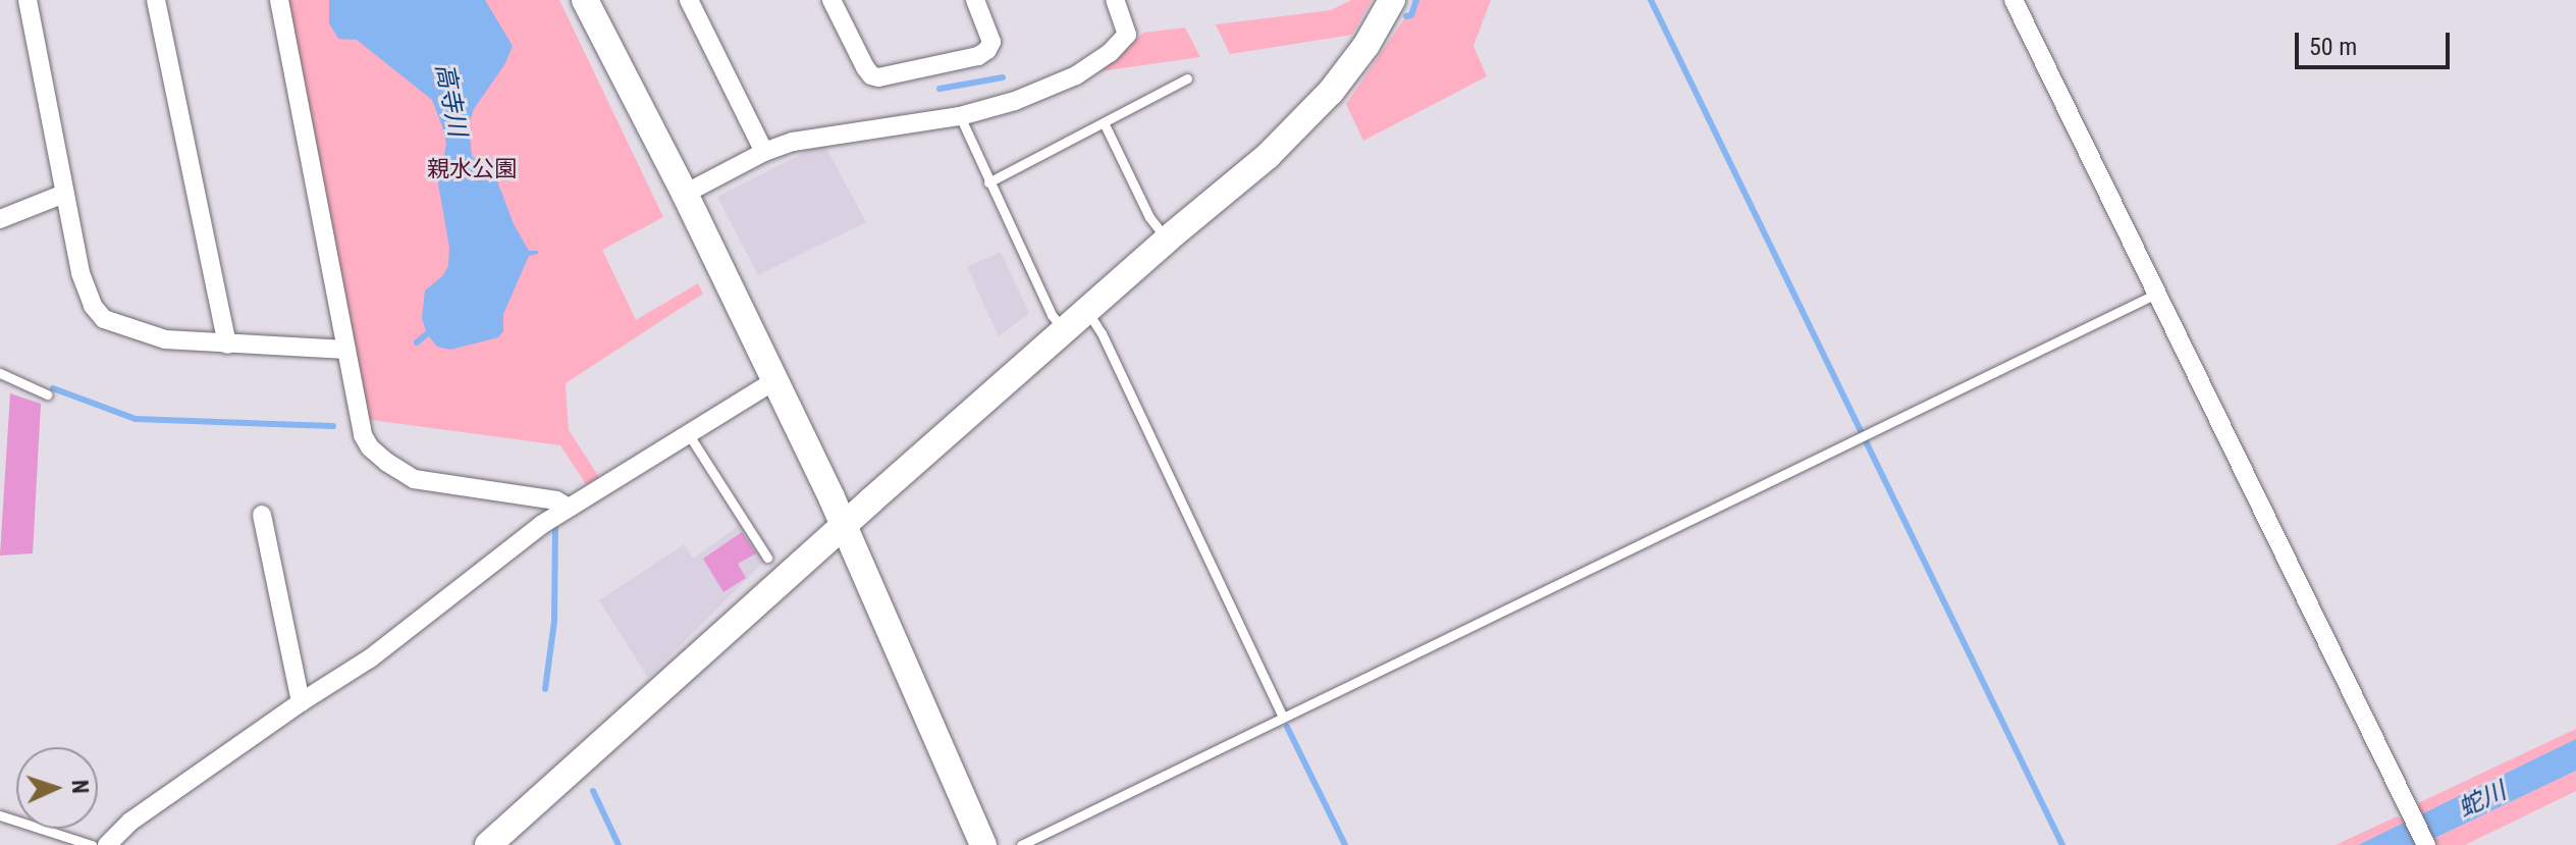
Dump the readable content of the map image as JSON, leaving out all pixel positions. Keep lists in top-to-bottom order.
{
  "water": ["高寺川", "蛇川"],
  "parks": ["親水公園"],
  "scale_bar": "50 m",
  "north": "right"
}
